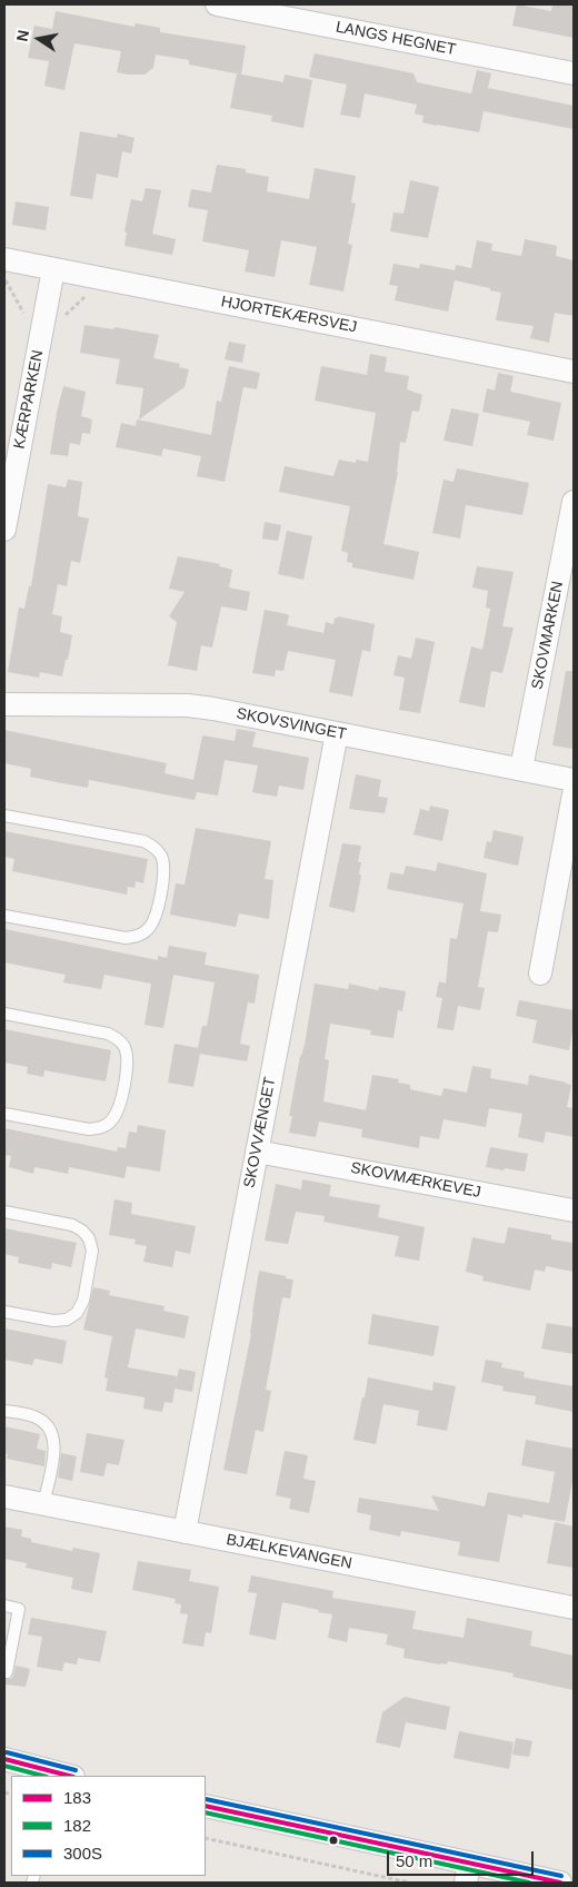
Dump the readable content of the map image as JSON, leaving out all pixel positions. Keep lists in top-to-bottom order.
{
  "streets": {
    "street": [
      "LANGS HEGNET",
      "HJORTEKÆRSVEJ",
      "KÆRPARKEN",
      "SKOVMARKEN",
      "SKOVSVINGET",
      "SKOVVÆNGET",
      "SKOVMÆRKEVEJ",
      "BJÆLKEVANGEN"
    ]
  },
  "crossings": [
    ["HJORTEKÆRSVEJ", "KÆRPARKEN"],
    ["SKOVMARKEN", "SKOVSVINGET"],
    ["SKOVSVINGET", "SKOVVÆNGET"],
    ["SKOVVÆNGET", "SKOVMÆRKEVEJ"],
    ["SKOVVÆNGET", "BJÆLKEVANGEN"]
  ],
  "lines": ["transit line 300S", "transit line 183", "transit line 182"],
  "legend": ["183", "182", "300S"],
  "scale_bar": "50 m",
  "north": "left"
}
